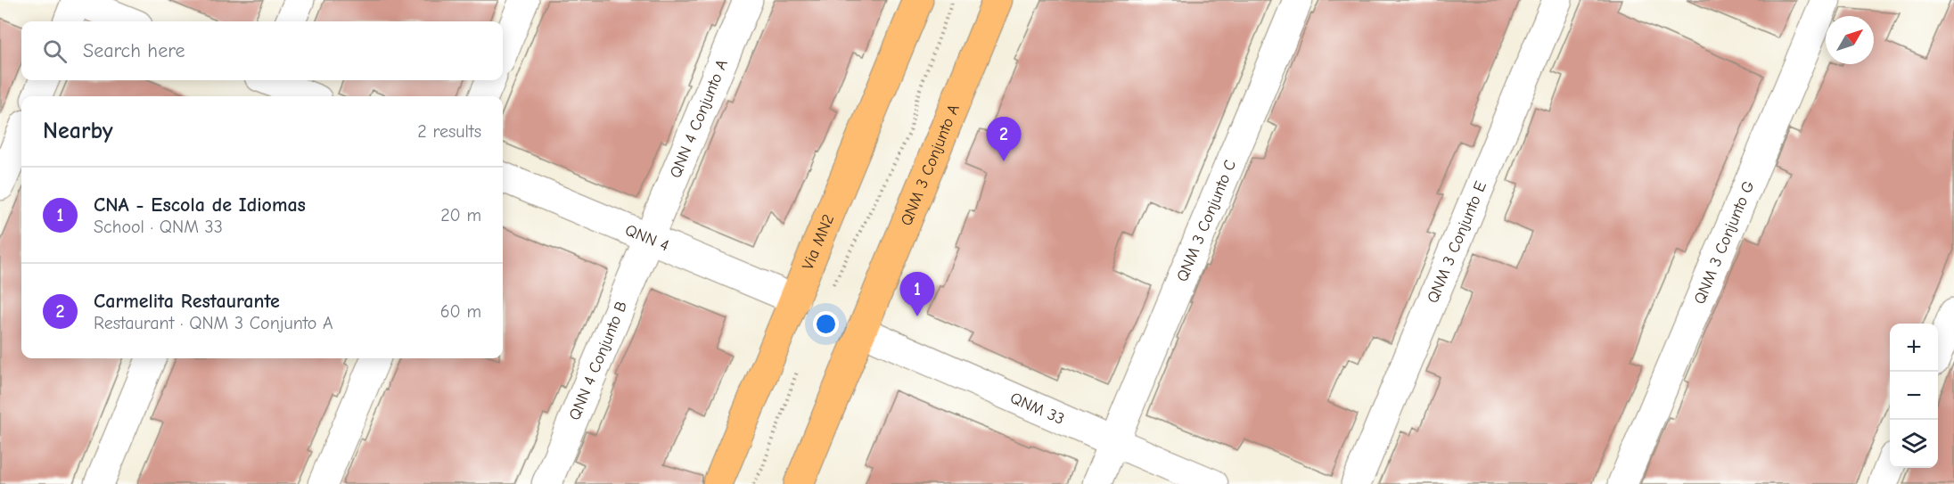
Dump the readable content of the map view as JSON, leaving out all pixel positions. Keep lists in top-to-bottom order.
{
  "streets": {
    "main road": ["QNM 3 Conjunto A", "Via MN2"],
    "street": [
      "QNN 4 Conjunto A",
      "QNM 3 Conjunto C",
      "QNN 4",
      "QNM 3 Conjunto E",
      "QNM 3 Conjunto G",
      "QNN 4 Conjunto B",
      "QNM 33"
    ]
  },
  "crossings": [
    ["QNN 4 Conjunto A", "QNN 4"],
    ["QNN 4 Conjunto A", "QNN 4 Conjunto B"],
    ["QNM 3 Conjunto A", "QNM 33"],
    ["QNM 3 Conjunto C", "QNM 33"],
    ["QNN 4", "Via MN2"],
    ["QNN 4", "QNN 4 Conjunto B"]
  ],
  "north": "top right",
  "page": {
    "search": "Search here",
    "heading": ["Nearby", "2 results"],
    "pins": ["2", "1"],
    "list": [
      {
        "mark": "1",
        "name": "CNA - Escola de Idiomas",
        "note": "School · QNM 33",
        "value": "20 m"
      },
      {
        "mark": "2",
        "name": "Carmelita Restaurante",
        "note": "Restaurant · QNM 3 Conjunto A",
        "value": "60 m"
      }
    ],
    "map_buttons": ["+", "−"]
  }
}
